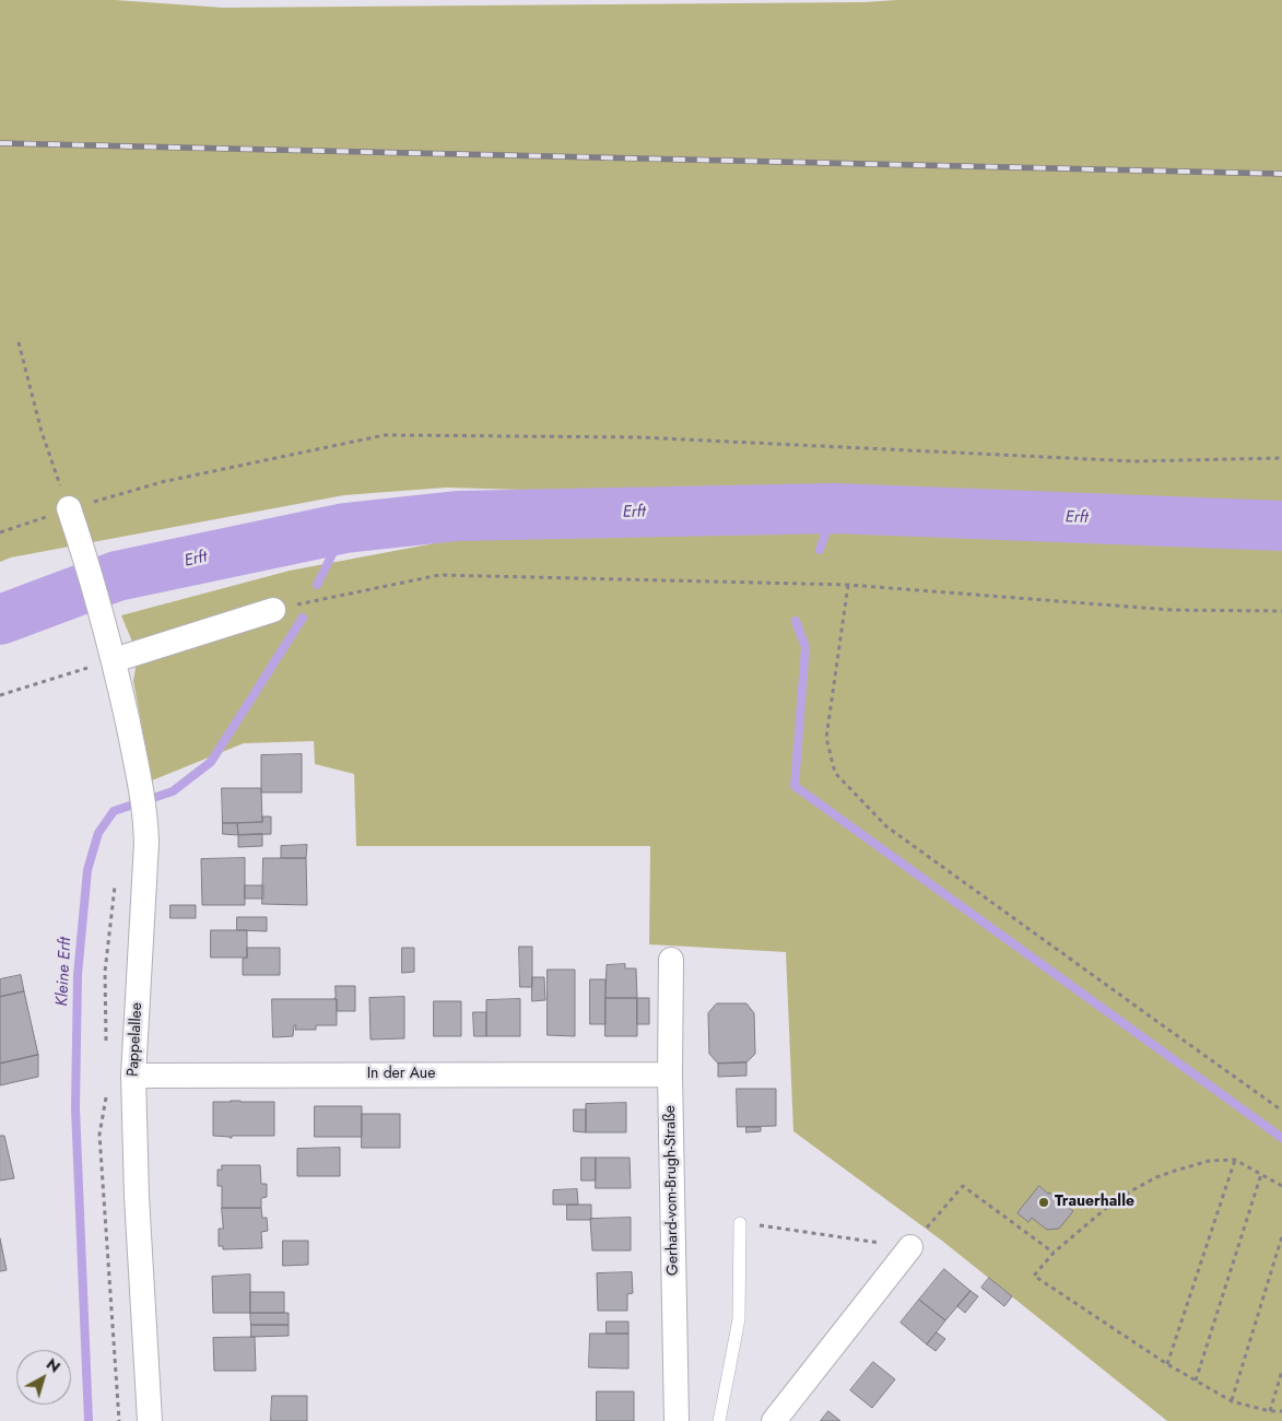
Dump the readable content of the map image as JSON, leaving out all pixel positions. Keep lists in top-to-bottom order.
{
  "streets": {
    "street": ["Pappelallee", "In der Aue", "Gerhard-vom-Brugh-Straße"]
  },
  "crossings": [
    ["Pappelallee", "In der Aue"],
    ["In der Aue", "Gerhard-vom-Brugh-Straße"]
  ],
  "water": ["Erft", "Kleine Erft"],
  "places": ["Trauerhalle"],
  "north": "top right"
}
